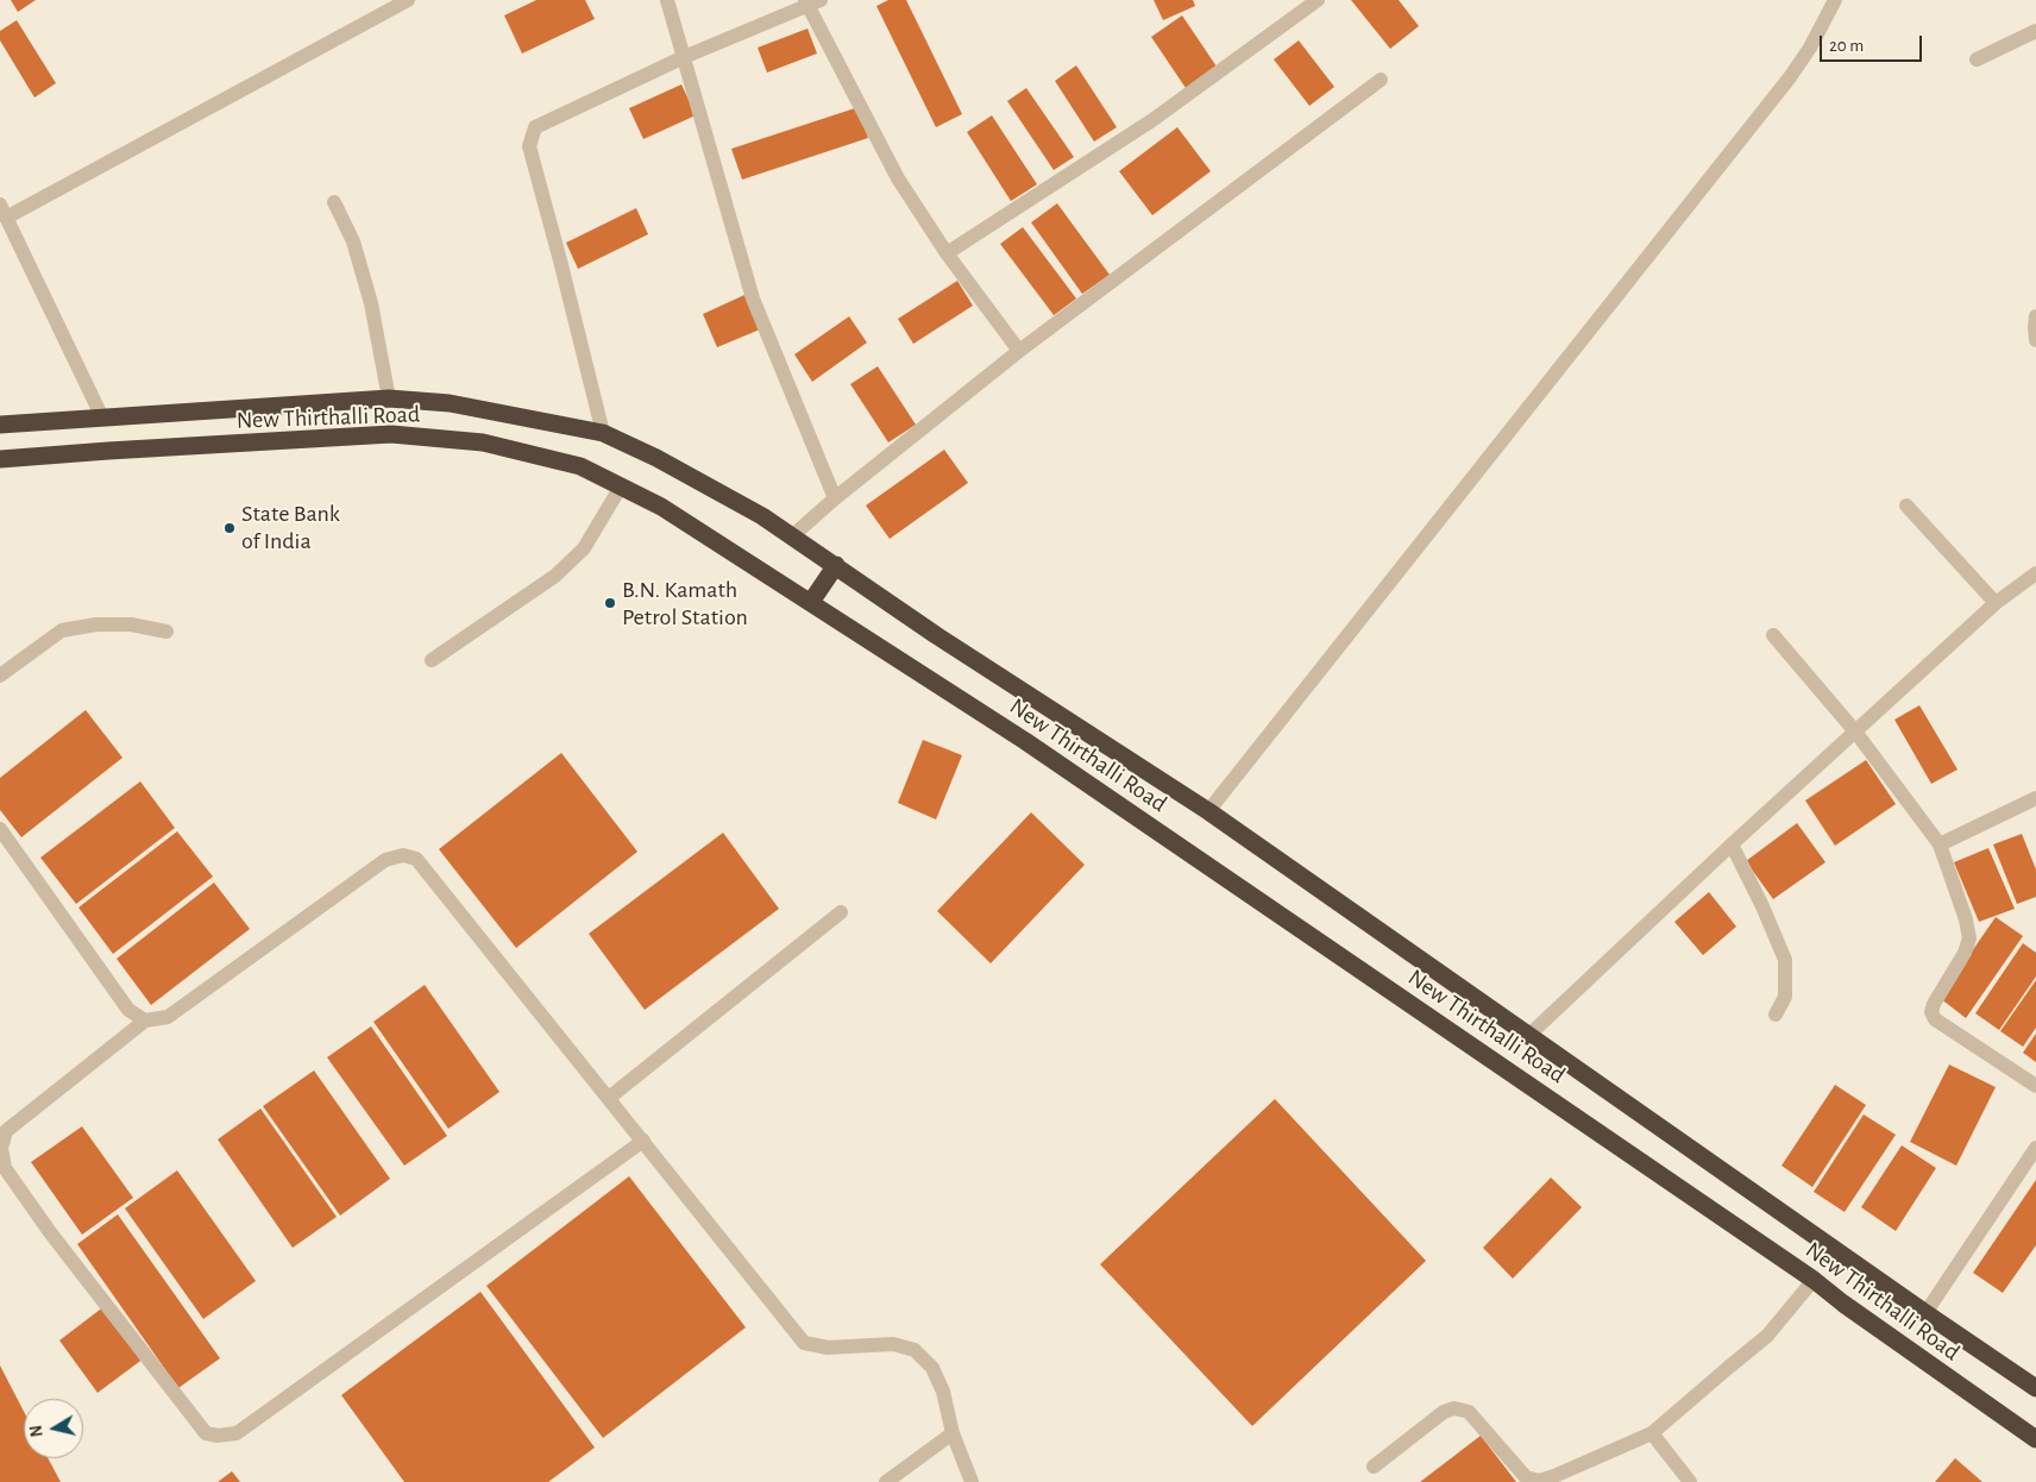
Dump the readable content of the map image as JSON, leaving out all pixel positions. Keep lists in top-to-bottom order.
{
  "streets": {
    "highway": ["New Thirthalli Road"]
  },
  "places": ["State Bank of India", "B.N. Kamath Petrol Station"],
  "scale_bar": "20 m",
  "north": "left"
}
